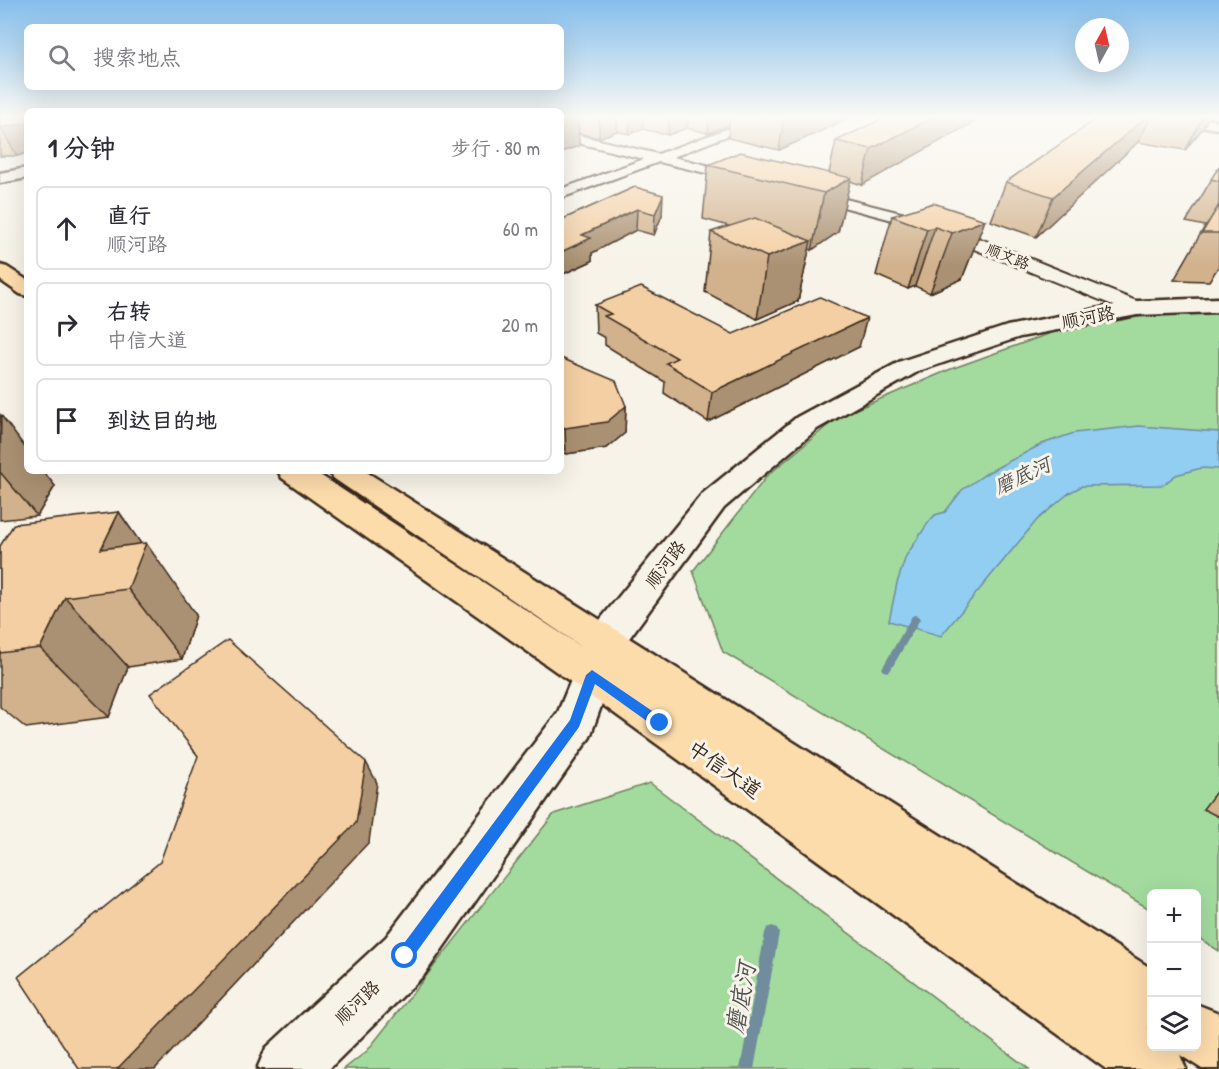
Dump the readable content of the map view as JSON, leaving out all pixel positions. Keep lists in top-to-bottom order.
{
  "streets": {
    "main road": ["中信大道"],
    "street": ["顺文路", "顺河路"]
  },
  "crossings": [
    ["顺文路", "顺河路"],
    ["顺河路", "中信大道"]
  ],
  "water": ["磨底河"],
  "north": "top",
  "page": {
    "search": "搜索地点",
    "heading": ["1 分钟", "步行 · 80 m"],
    "list": [
      ["直行", "顺河路", "60 m"],
      ["右转", "中信大道", "20 m"],
      "到达目的地"
    ],
    "map_buttons": ["+", "−"]
  }
}
